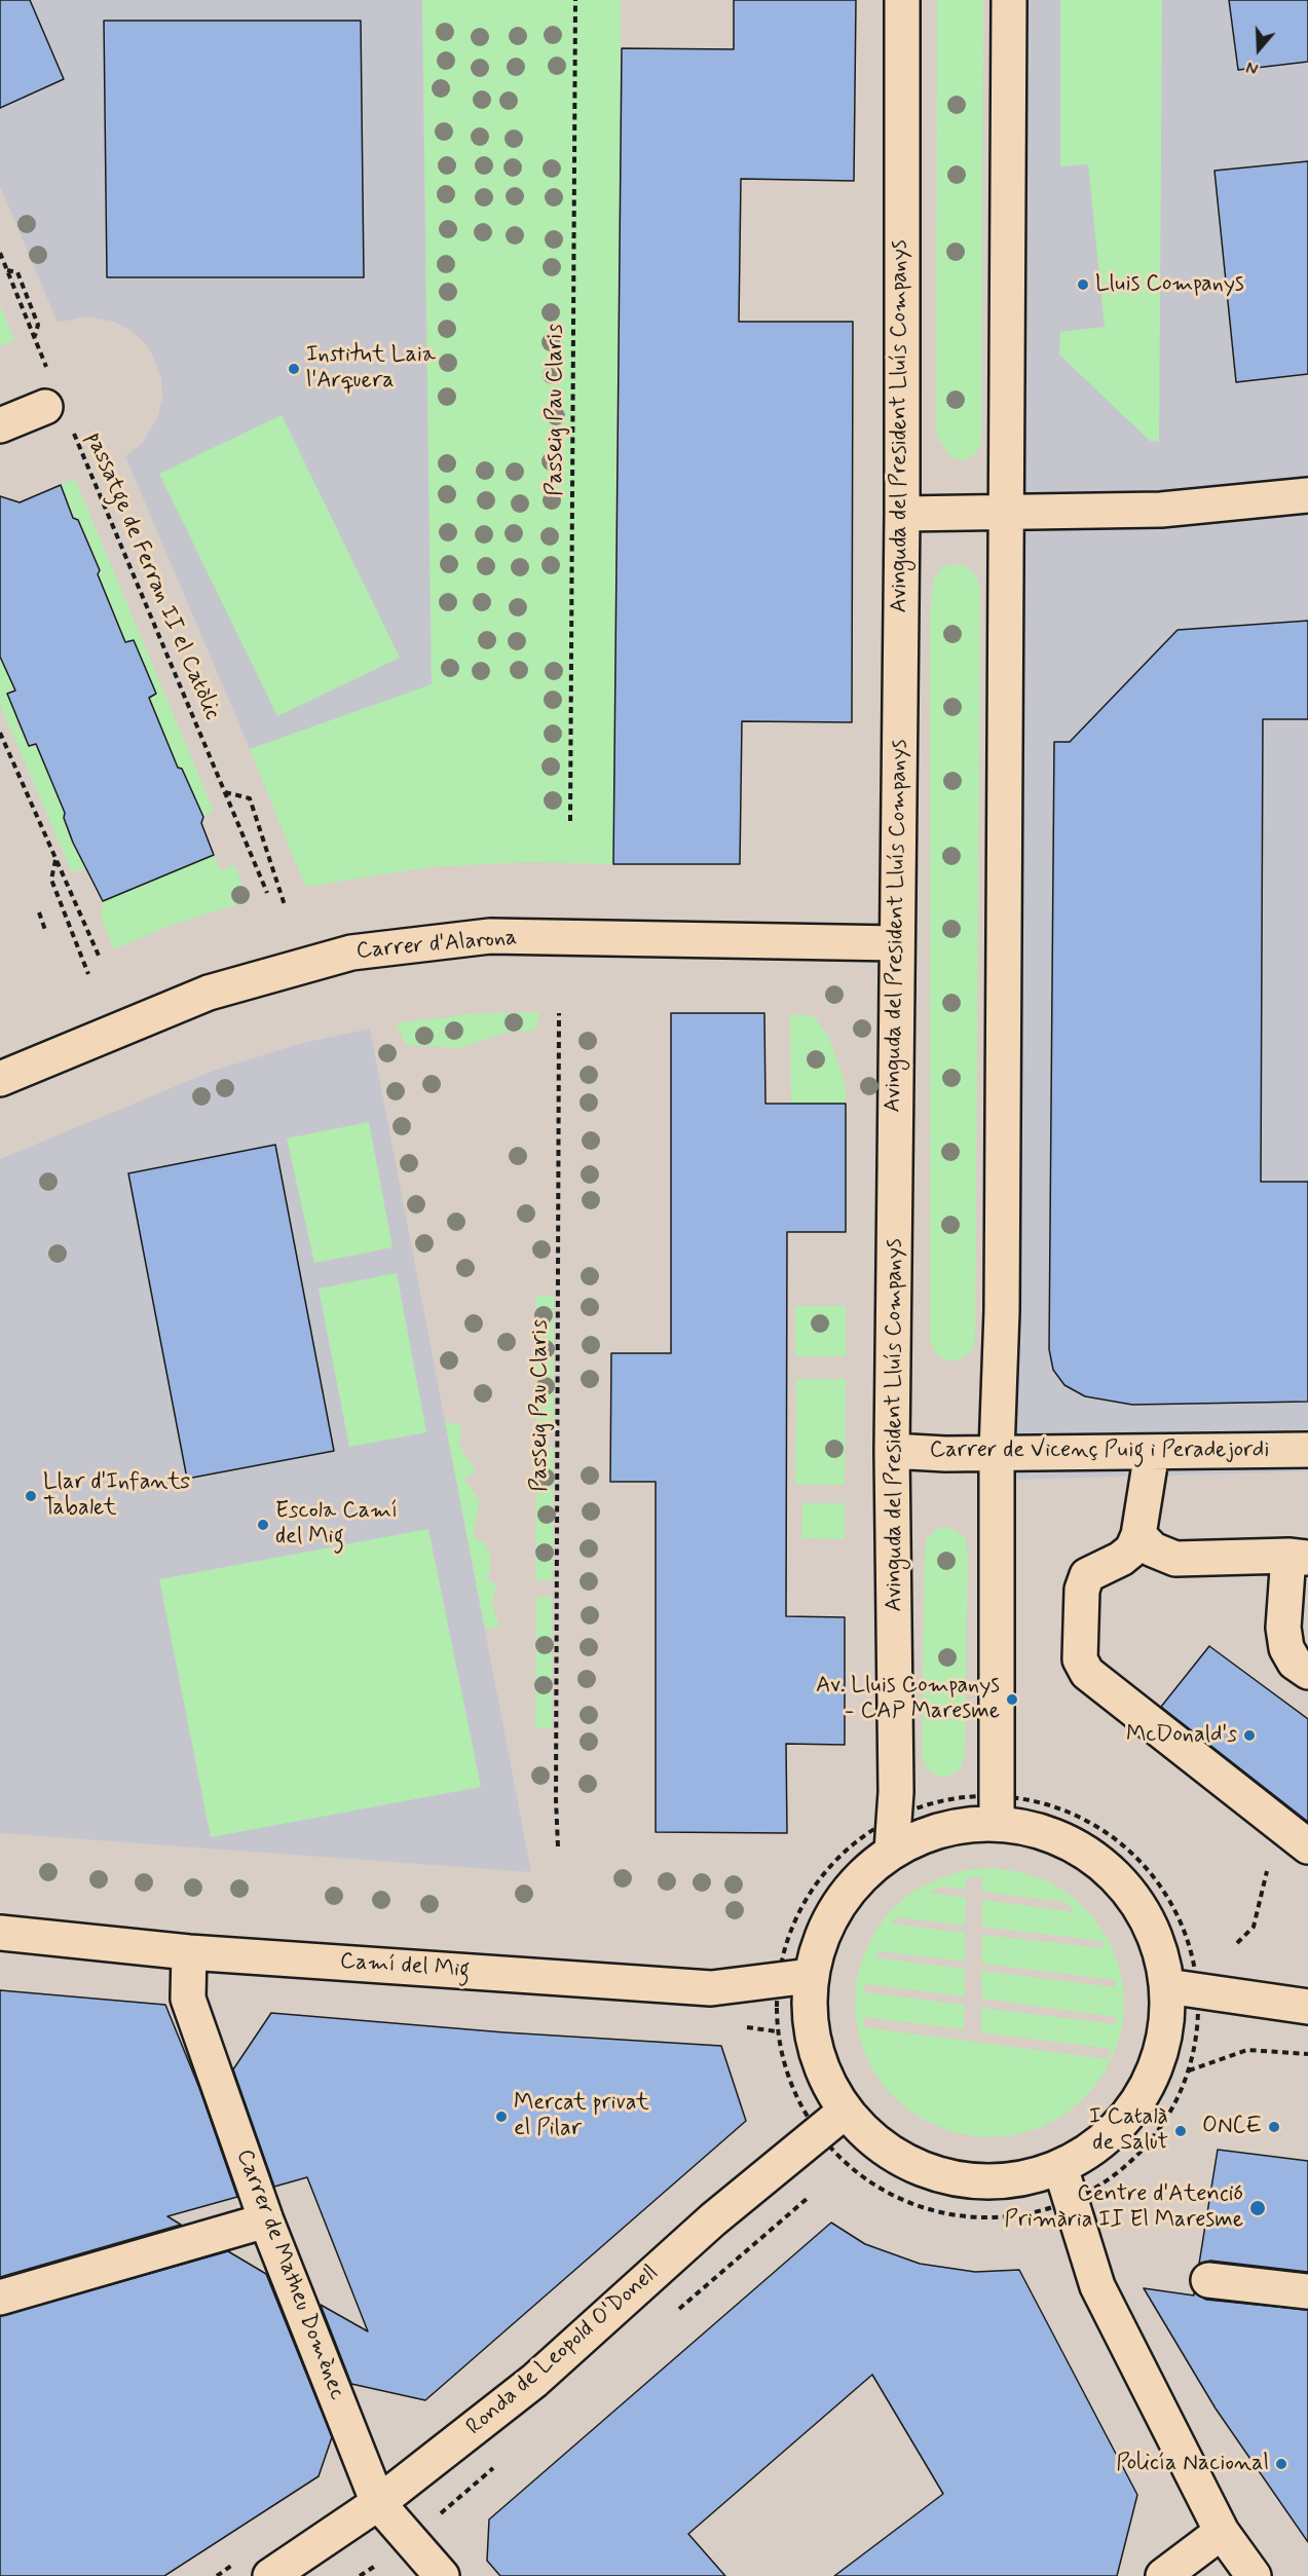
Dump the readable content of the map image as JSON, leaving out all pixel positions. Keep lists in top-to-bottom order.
{
  "streets": {
    "street": [
      "Avinguda del President Lluís Companys",
      "Carrer d'Alarona",
      "Carrer de Vicenç Puig i Peradejordi",
      "Camí del Mig",
      "Carrer de Matheu Domènec",
      "Ronda de Leopold O'Donell"
    ],
    "path": ["Passeig Pau Claris", "passatge de Ferran II el Catòlic"]
  },
  "crossings": [
    ["Avinguda del President Lluís Companys", "Carrer d'Alarona"],
    ["Avinguda del President Lluís Companys", "Carrer de Vicenç Puig i Peradejordi"],
    ["Camí del Mig", "Carrer de Matheu Domènec"],
    ["Carrer de Matheu Domènec", "Ronda de Leopold O'Donell"]
  ],
  "places": [
    "Lluis Companys",
    "Institut Laia l'Arquera",
    "Llar d'Infants Tabalet",
    "Escola Camí del Mig",
    "Av. Lluis Companys - CAP Maresme",
    "McDonald's",
    "Mercat privat el Pilar",
    "ONCE",
    "I Català de Salut",
    "Centre d'Atenció Primària II El Maresme",
    "Policía Nacional"
  ],
  "north": "bottom"
}
